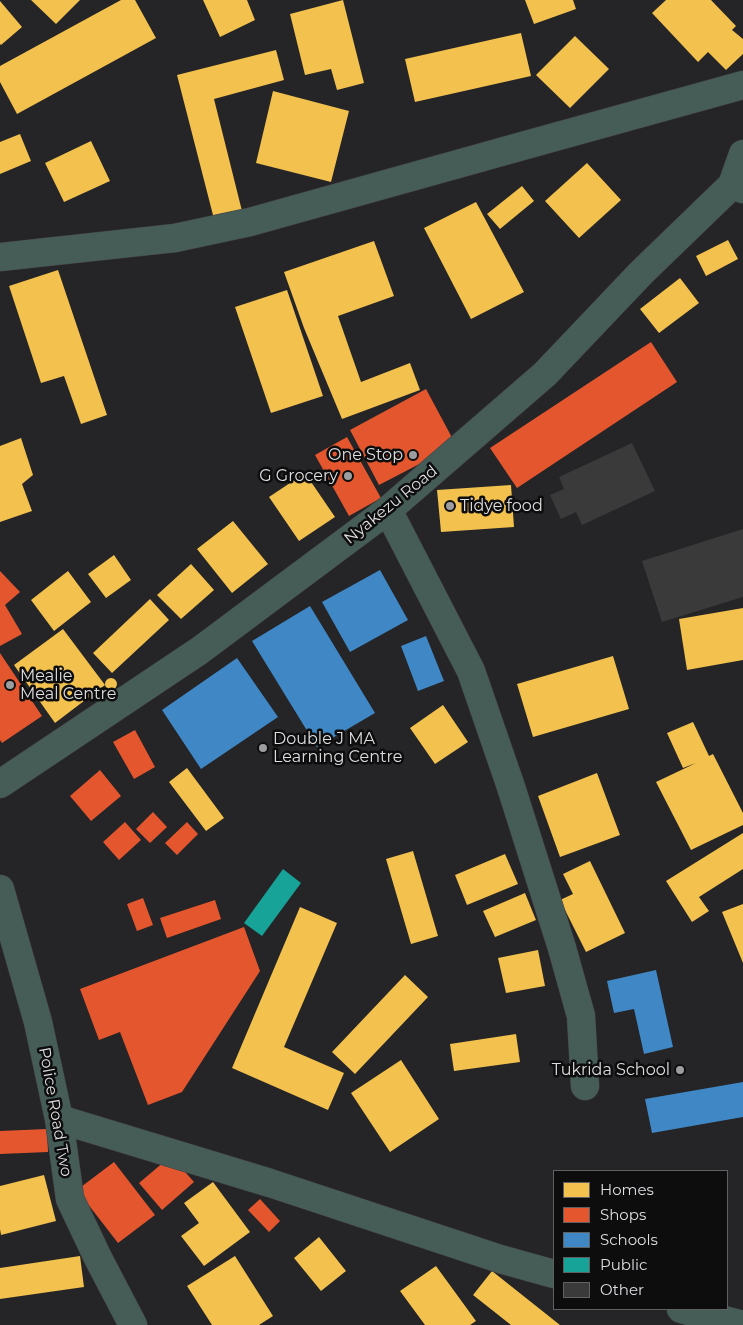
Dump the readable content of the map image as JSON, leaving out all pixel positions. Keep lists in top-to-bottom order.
{
  "streets": {
    "street": ["Nyakezu Road", "Police Road Two"]
  },
  "places": [
    "One Stop",
    "G Grocery",
    "Tidye food",
    "Mealie Meal Centre",
    "Double J MA Learning Centre",
    "Tukrida School"
  ],
  "legend": [
    "Homes",
    "Shops",
    "Schools",
    "Public",
    "Other"
  ]
}
